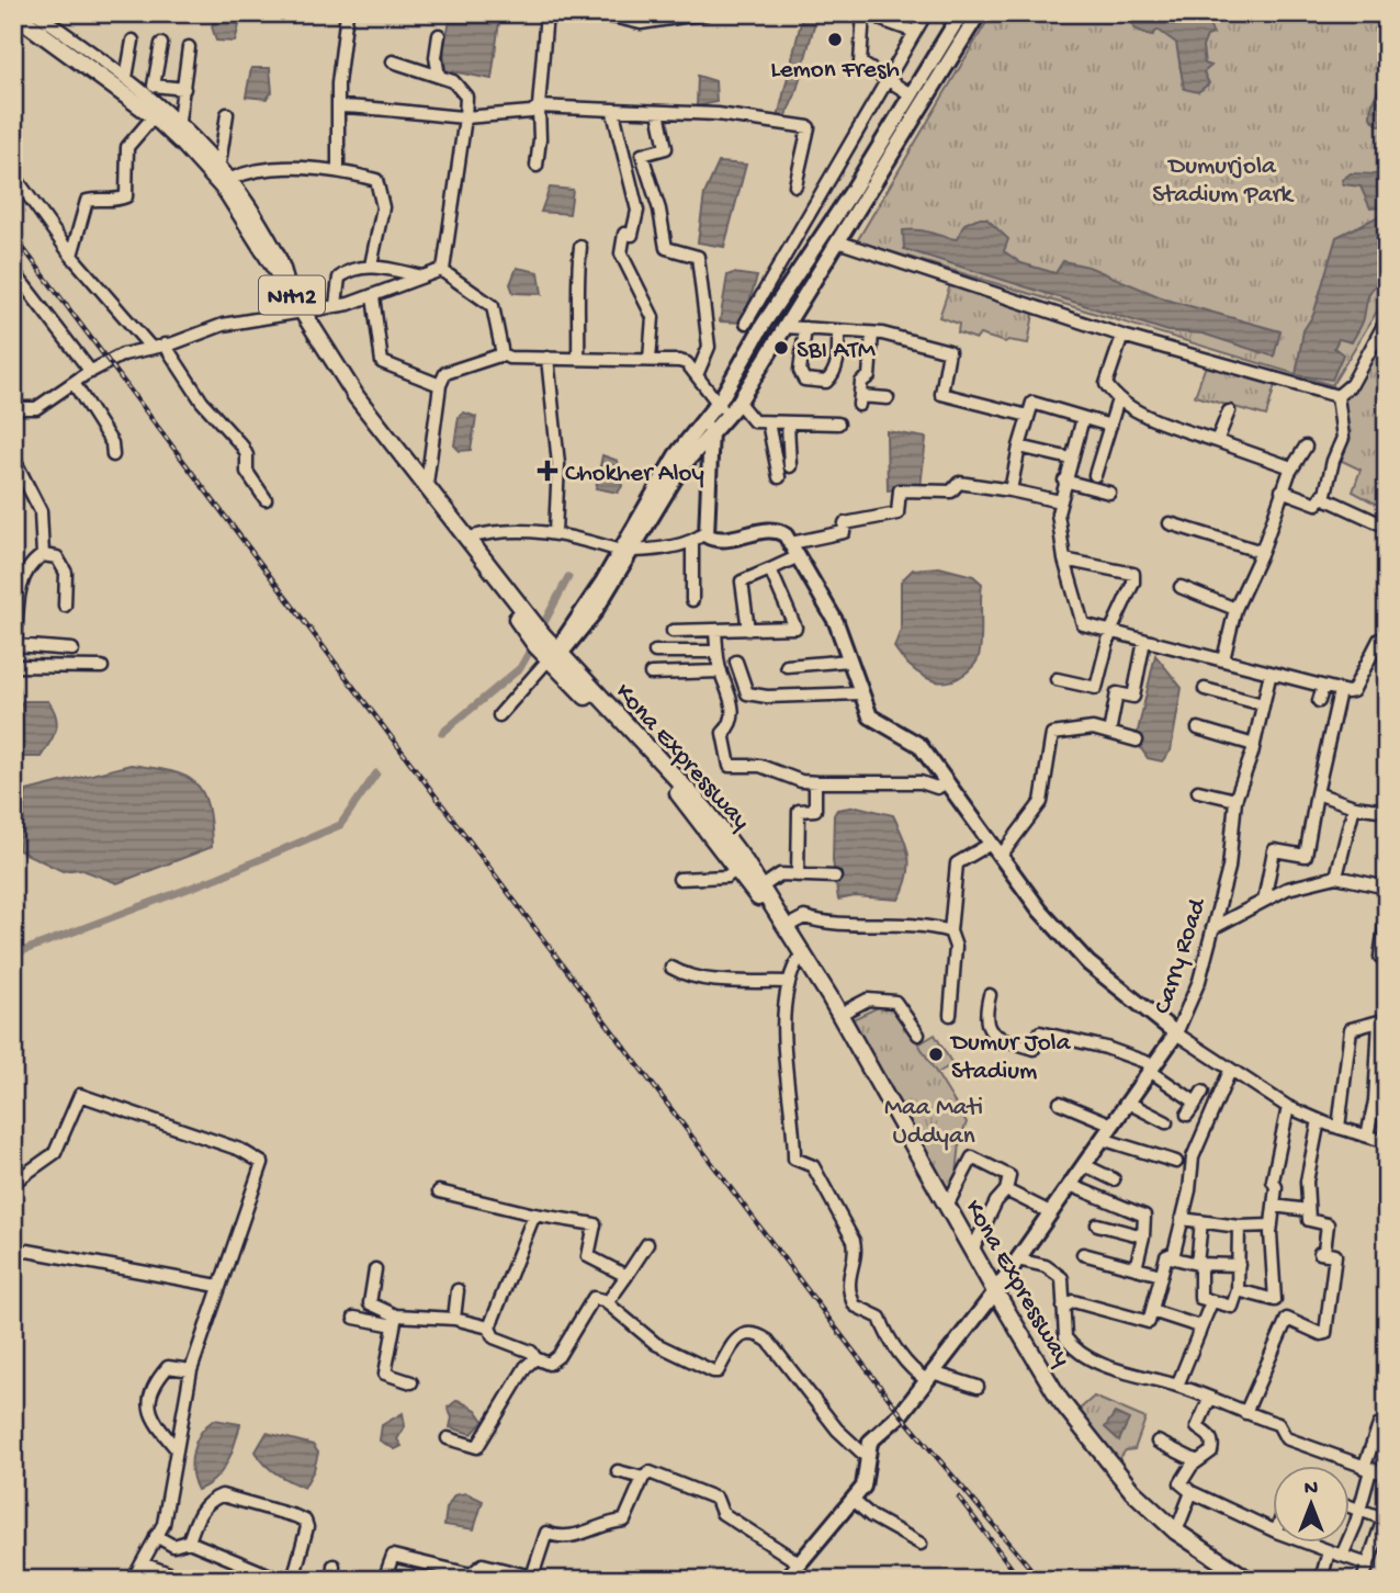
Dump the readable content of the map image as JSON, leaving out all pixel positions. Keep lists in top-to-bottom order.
{
  "streets": {
    "highway": ["NH12", "Kona Expressway"],
    "main road": ["Carry Road"]
  },
  "crossings": [
    ["Kona Expressway", "Carry Road"]
  ],
  "parks": ["Dumurjola Stadium Park", "Maa Mati Uddyan"],
  "places": {
    "other": ["Lemon Fresh", "SBI ATM", "Dumur Jola Stadium"],
    "health": ["Chokher Aloy"]
  },
  "north": "top"
}
